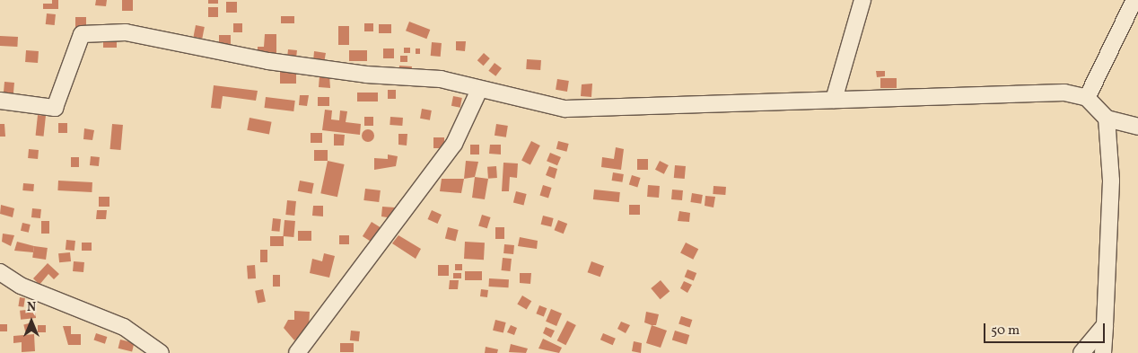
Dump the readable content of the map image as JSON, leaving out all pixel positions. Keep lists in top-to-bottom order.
{
  "scale_bar": "50 m",
  "north": "top"
}
